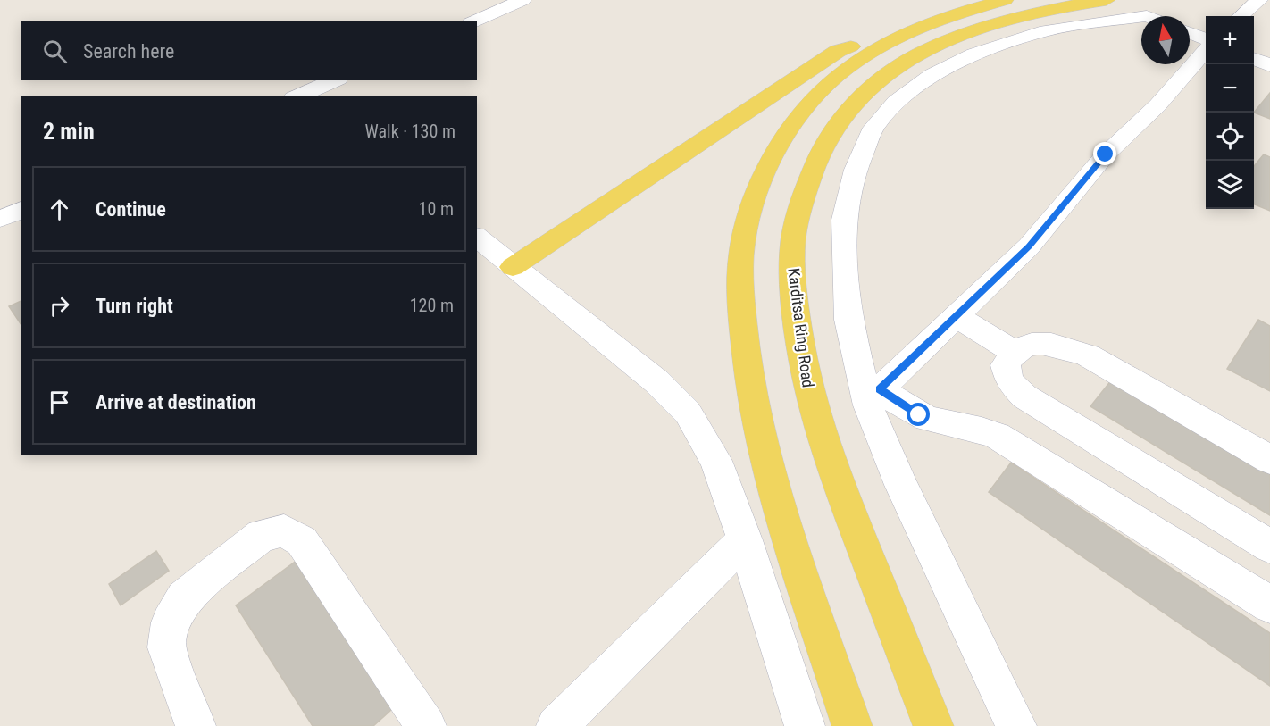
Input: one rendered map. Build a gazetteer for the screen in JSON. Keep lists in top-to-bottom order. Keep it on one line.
{"streets":{"main road":["Karditsa Ring Road"]},"north":"top","page":{"map_buttons":["+","−"],"search":"Search here","heading":["2 min","Walk · 130 m"],"list":[["Continue","10 m"],["Turn right","120 m"],"Arrive at destination"]}}
